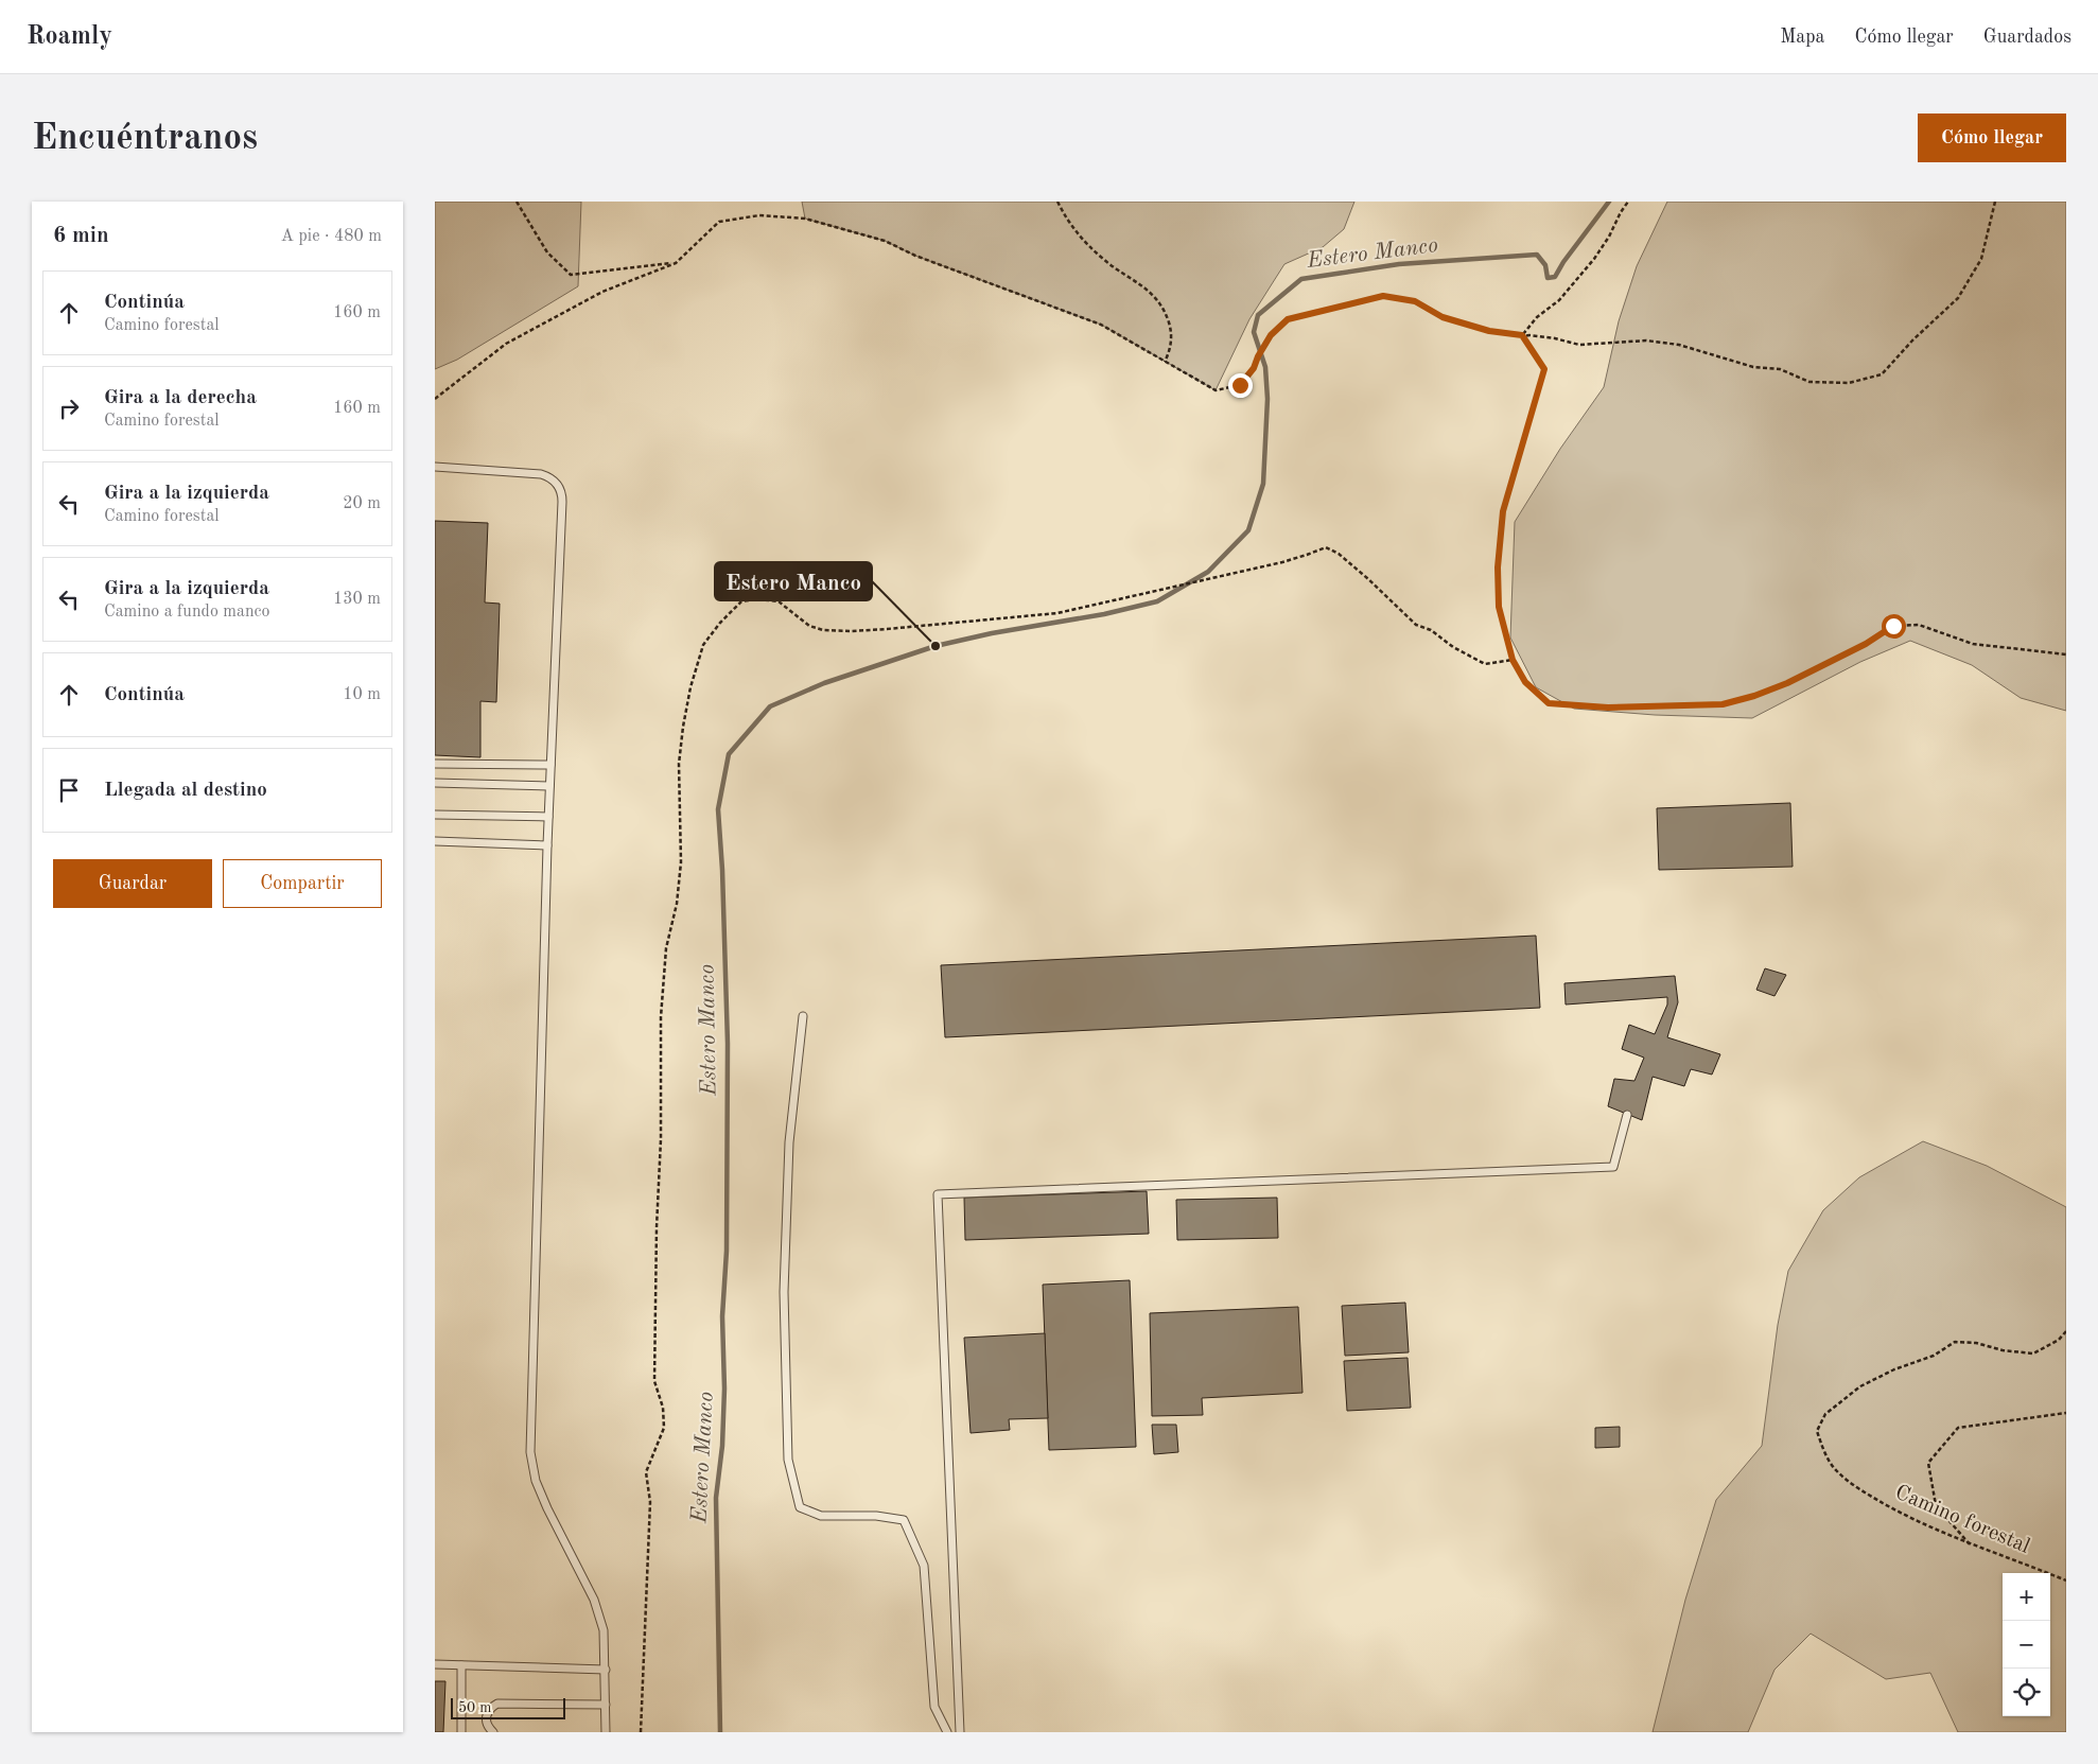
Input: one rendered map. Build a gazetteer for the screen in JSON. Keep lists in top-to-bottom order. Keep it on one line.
{"streets":{"path":["Camino forestal"]},"water":["Estero Manco"],"places":["Estero Manco"],"scale_bar":"50 m","page":{"header":"Roamly","nav":["Mapa","Cómo llegar","Guardados"],"buttons":["Cómo llegar",["Guardar","Compartir"]],"title":"Encuéntranos","heading":["6 min","A pie · 480 m"],"list":[["Continúa","Camino forestal","160 m"],["Gira a la derecha","Camino forestal","160 m"],["Gira a la izquierda","Camino forestal","20 m"],["Gira a la izquierda","Camino a fundo manco","130 m"],["Continúa","10 m"],"Llegada al destino"],"map_buttons":["+","−"],"scale":"50 m"}}
